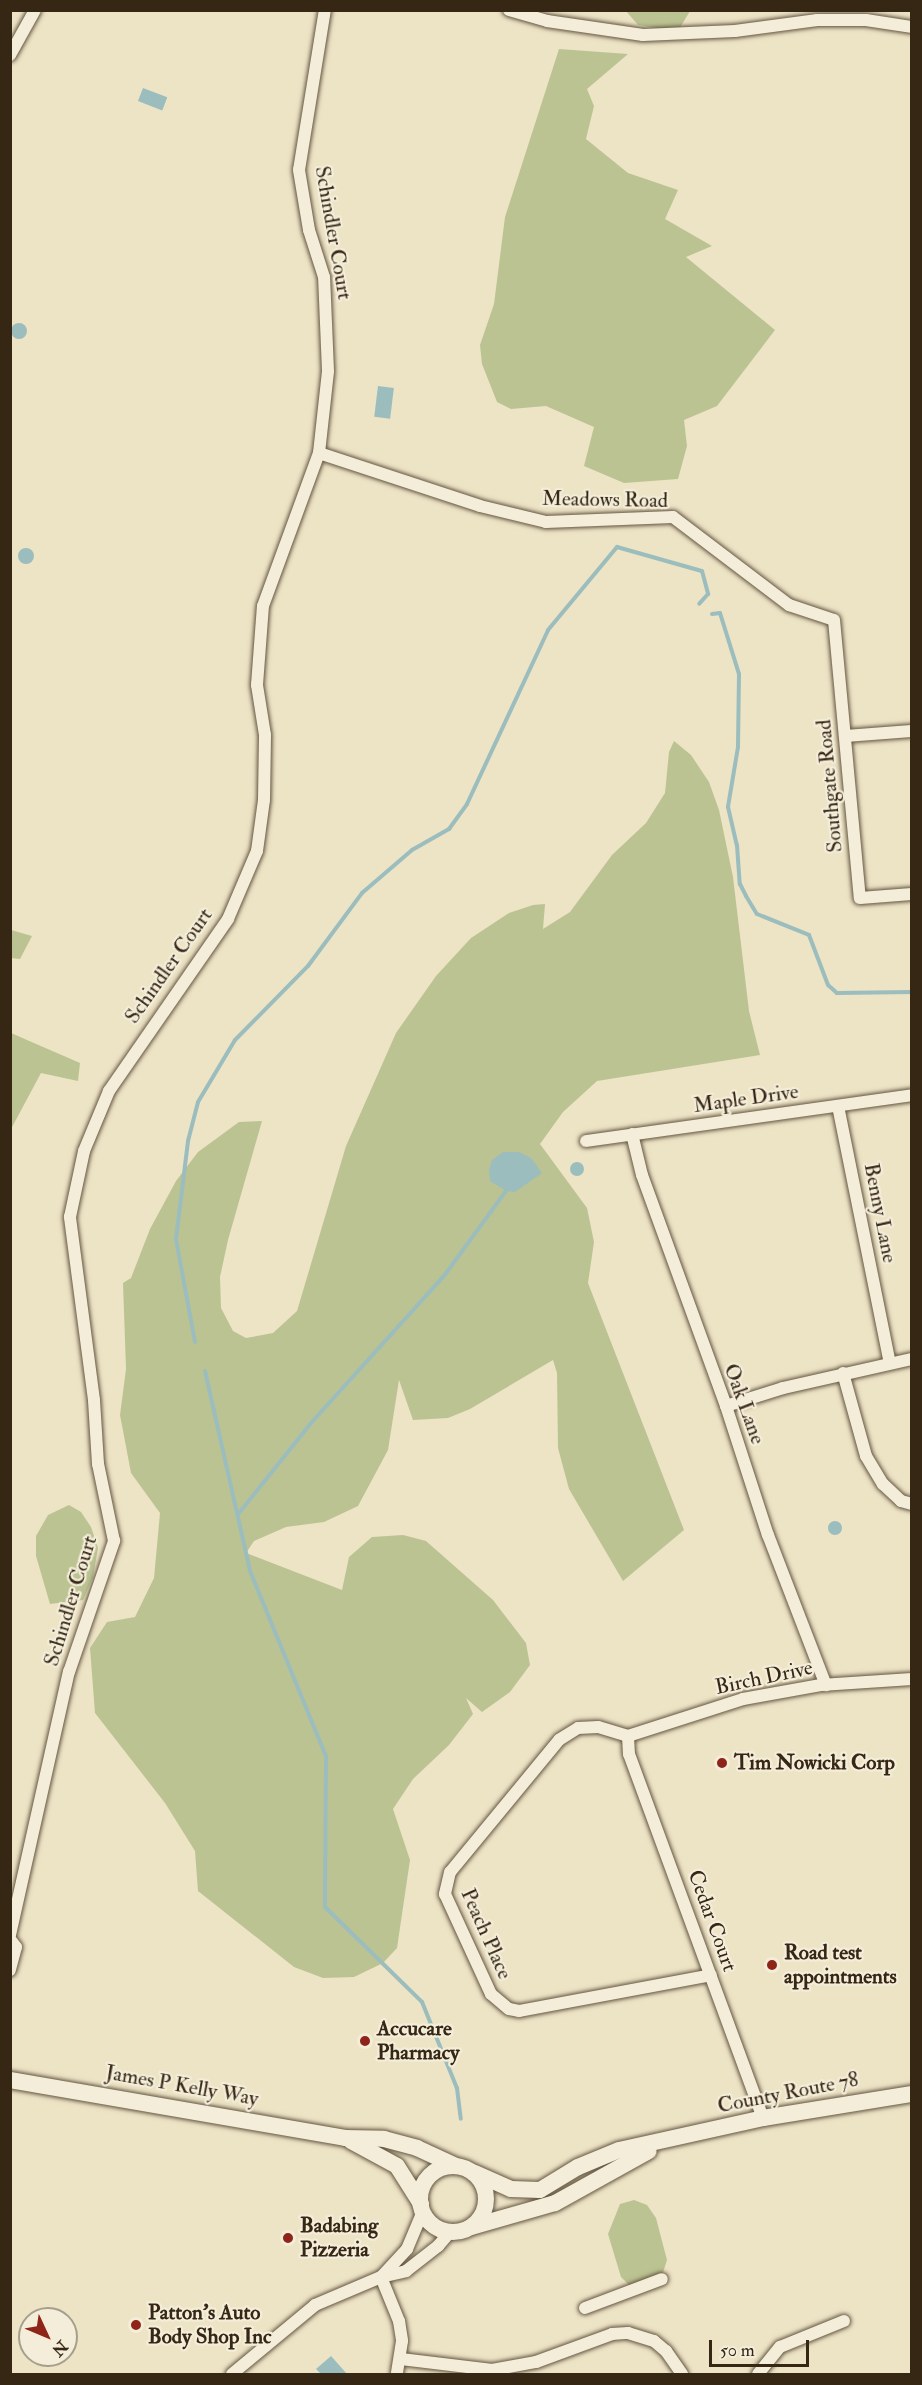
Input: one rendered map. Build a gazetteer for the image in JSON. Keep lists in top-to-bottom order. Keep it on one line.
{"streets":{"street":["Schindler Court","Meadows Road","Southgate Road","Maple Drive","Benny Lane","Oak Lane","Birch Drive","Cedar Court","Peach Place","James P Kelly Way","County Route 78"]},"crossings":[["Schindler Court","Meadows Road"],["Meadows Road","Southgate Road"],["Maple Drive","Benny Lane"],["Maple Drive","Oak Lane"],["Oak Lane","Birch Drive"],["Birch Drive","Cedar Court"],["Birch Drive","Peach Place"],["Cedar Court","Peach Place"],["Cedar Court","County Route 78"],["James P Kelly Way","County Route 78"]],"places":["Tim Nowicki Corp","Road test appointments","Accucare Pharmacy","Badabing Pizzeria","Patton's Auto Body Shop Inc"],"scale_bar":"50 m","north":"bottom right"}
